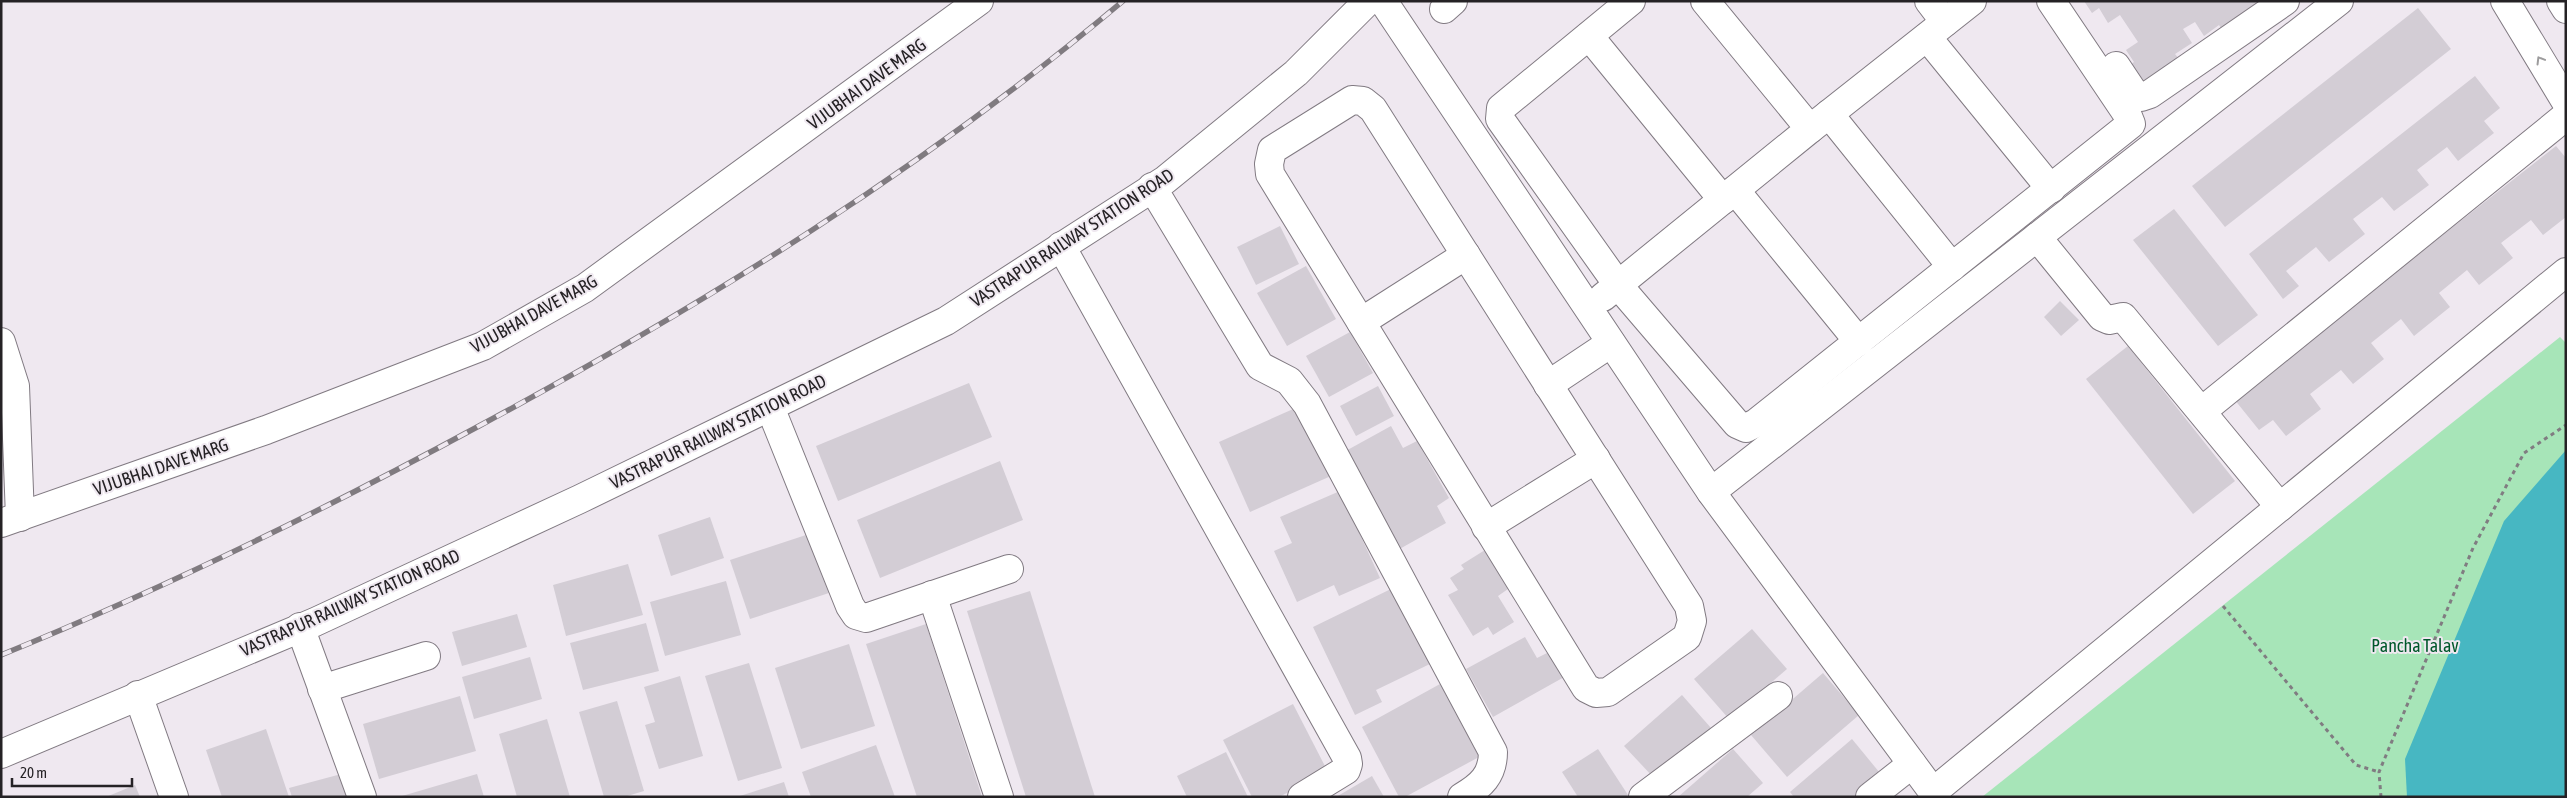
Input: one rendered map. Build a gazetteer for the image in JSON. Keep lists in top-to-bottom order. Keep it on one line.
{"streets":{"street":["VIJUBHAI DAVE MARG","VASTRAPUR RAILWAY STATION ROAD"]},"parks":["Pancha Talav"],"scale_bar":"20 m"}
